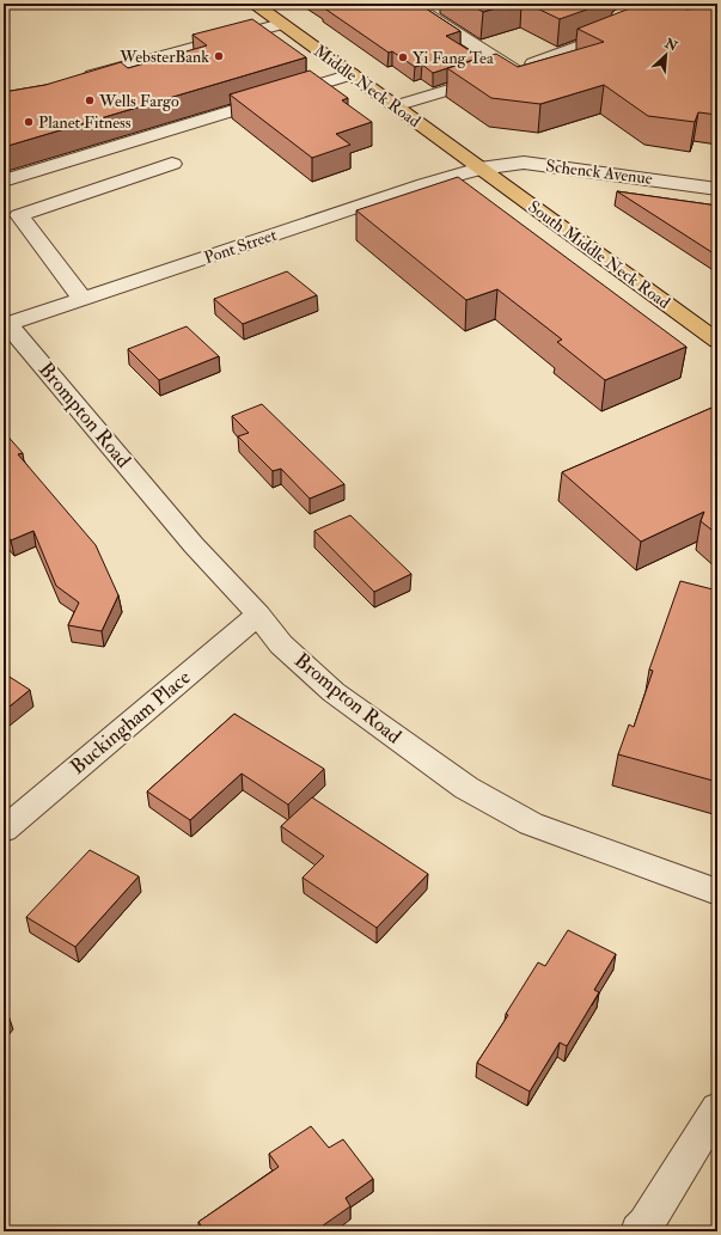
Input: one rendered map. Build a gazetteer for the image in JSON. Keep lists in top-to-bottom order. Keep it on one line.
{"streets":{"main road":["Middle Neck Road","South Middle Neck Road"],"street":["Schenck Avenue","Pont Street","Brompton Road","Buckingham Place"]},"crossings":[["Middle Neck Road","Schenck Avenue"],["Middle Neck Road","Pont Street"],["Middle Neck Road","South Middle Neck Road"],["Schenck Avenue","Pont Street"],["Schenck Avenue","South Middle Neck Road"],["Pont Street","South Middle Neck Road"],["Pont Street","Brompton Road"],["Brompton Road","Buckingham Place"]],"places":["WebsterBank","Yi Fang Tea","Wells Fargo","Planet Fitness"],"north":"top right"}
